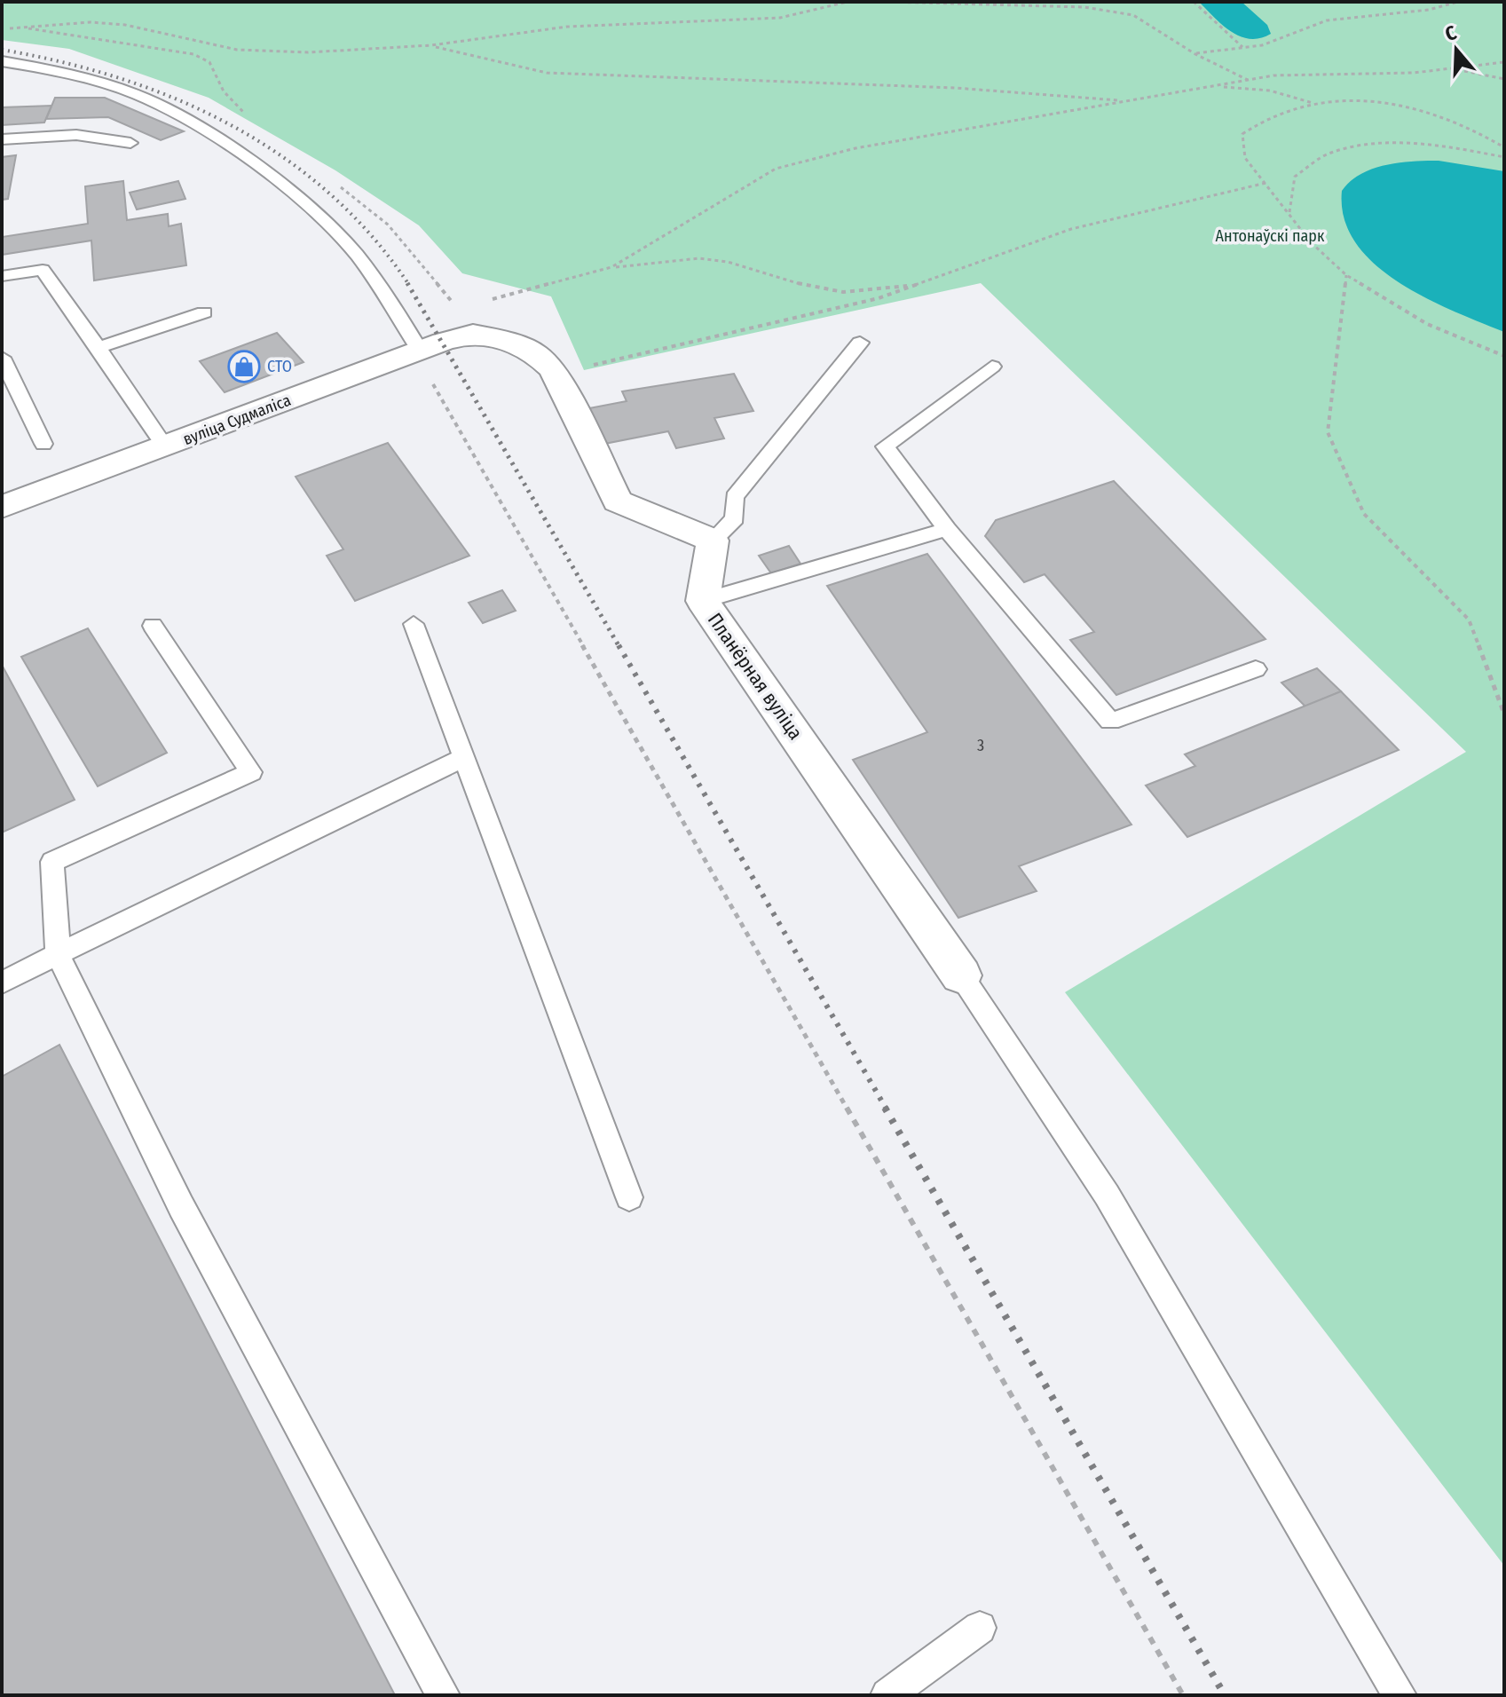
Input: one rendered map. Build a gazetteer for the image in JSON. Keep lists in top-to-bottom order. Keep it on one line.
{"streets":{"street":["вуліца Судмаліса","Планёрная вуліца"]},"parks":["Антонаўскі парк"],"places":{"shop":["СТО"]},"house_numbers":["3"],"north":"top"}
